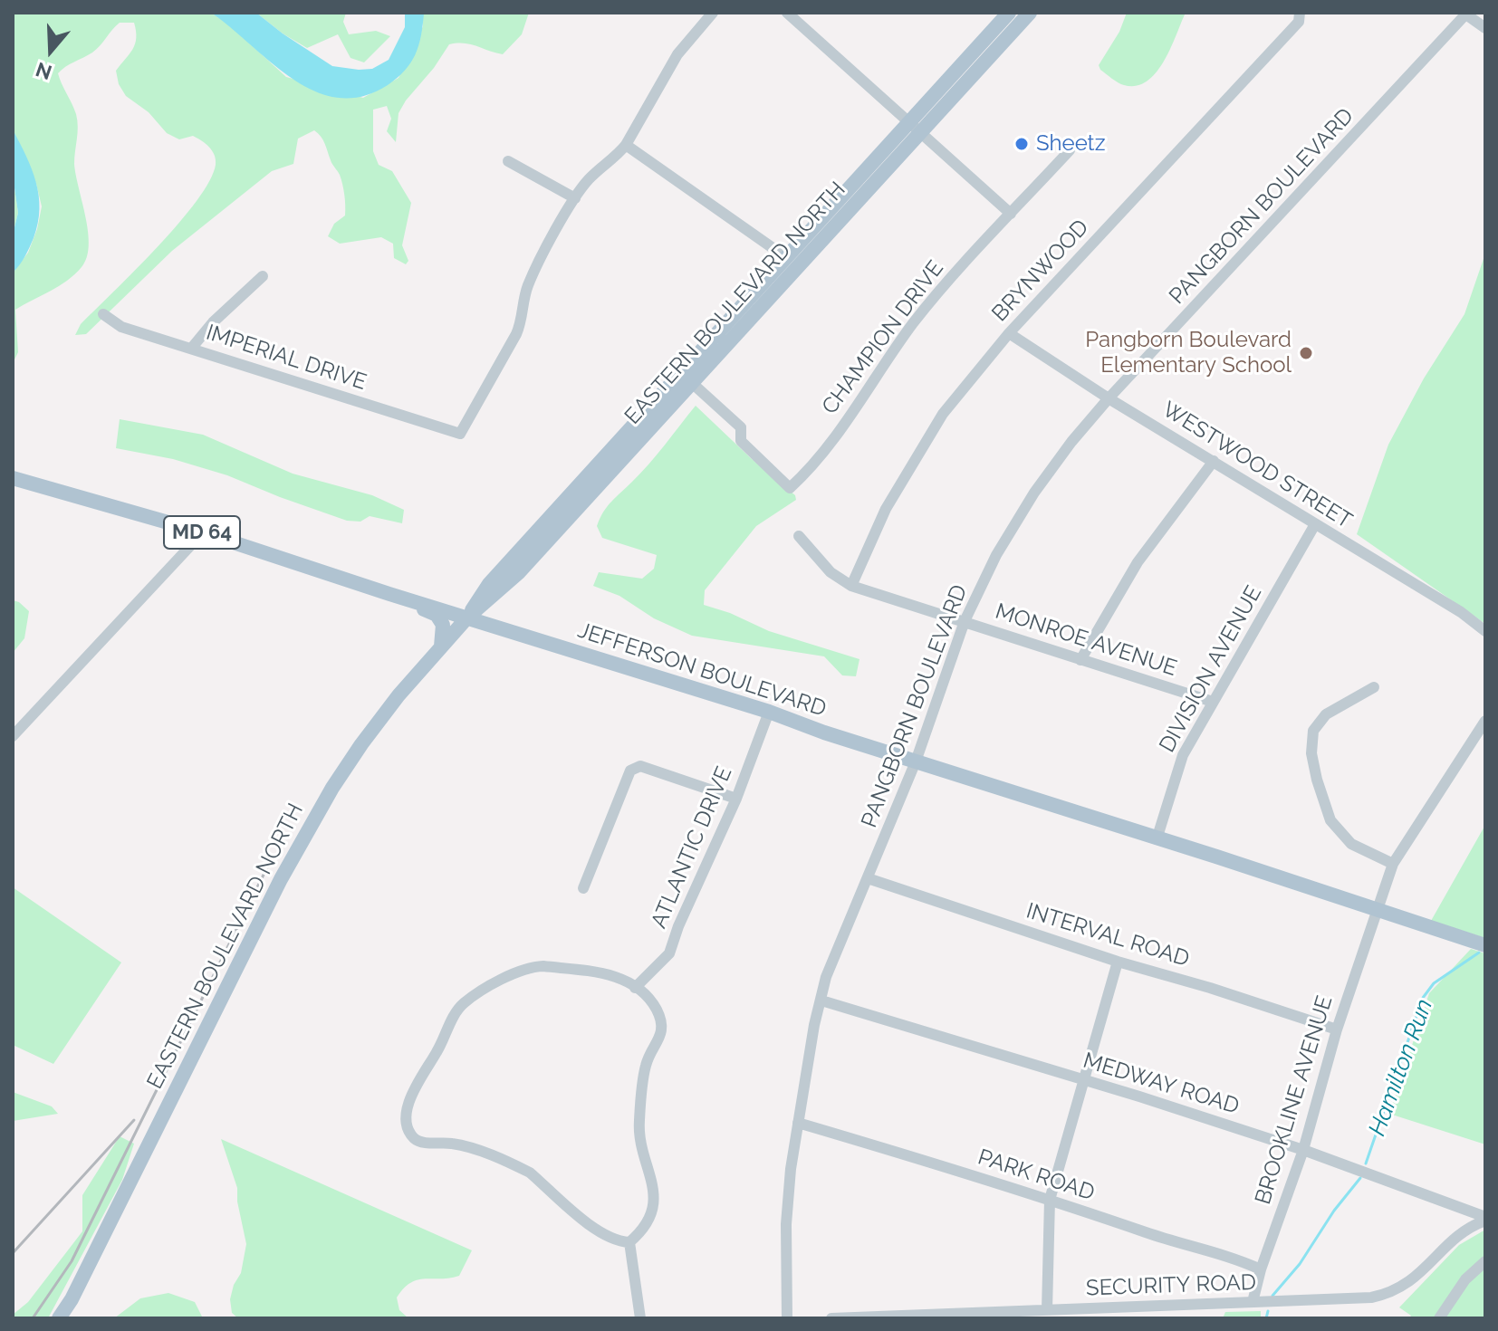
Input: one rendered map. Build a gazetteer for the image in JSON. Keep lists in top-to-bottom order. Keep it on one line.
{"streets":{"main road":["EASTERN BOULEVARD NORTH","MD 64","JEFFERSON BOULEVARD"],"street":["PANGBORN BOULEVARD","BRYNWOOD","CHAMPION DRIVE","IMPERIAL DRIVE","WESTWOOD STREET","MONROE AVENUE","DIVISION AVENUE","ATLANTIC DRIVE","INTERVAL ROAD","MEDWAY ROAD","BROOKLINE AVENUE","PARK ROAD","SECURITY ROAD"]},"crossings":[["PANGBORN BOULEVARD","WESTWOOD STREET"],["PANGBORN BOULEVARD","MONROE AVENUE"],["PANGBORN BOULEVARD","JEFFERSON BOULEVARD"],["PANGBORN BOULEVARD","INTERVAL ROAD"],["PANGBORN BOULEVARD","MEDWAY ROAD"],["PANGBORN BOULEVARD","PARK ROAD"],["BRYNWOOD","WESTWOOD STREET"],["BRYNWOOD","MONROE AVENUE"],["EASTERN BOULEVARD NORTH","CHAMPION DRIVE"],["EASTERN BOULEVARD NORTH","JEFFERSON BOULEVARD"],["WESTWOOD STREET","DIVISION AVENUE"],["MD 64","JEFFERSON BOULEVARD"],["MD 64","BROOKLINE AVENUE"],["MONROE AVENUE","DIVISION AVENUE"],["DIVISION AVENUE","JEFFERSON BOULEVARD"],["JEFFERSON BOULEVARD","ATLANTIC DRIVE"],["JEFFERSON BOULEVARD","BROOKLINE AVENUE"],["INTERVAL ROAD","BROOKLINE AVENUE"],["MEDWAY ROAD","BROOKLINE AVENUE"],["MEDWAY ROAD","SECURITY ROAD"],["BROOKLINE AVENUE","PARK ROAD"],["BROOKLINE AVENUE","SECURITY ROAD"]],"water":["Hamilton Run"],"places":["Sheetz","Pangborn Boulevard Elementary School"],"north":"bottom"}
